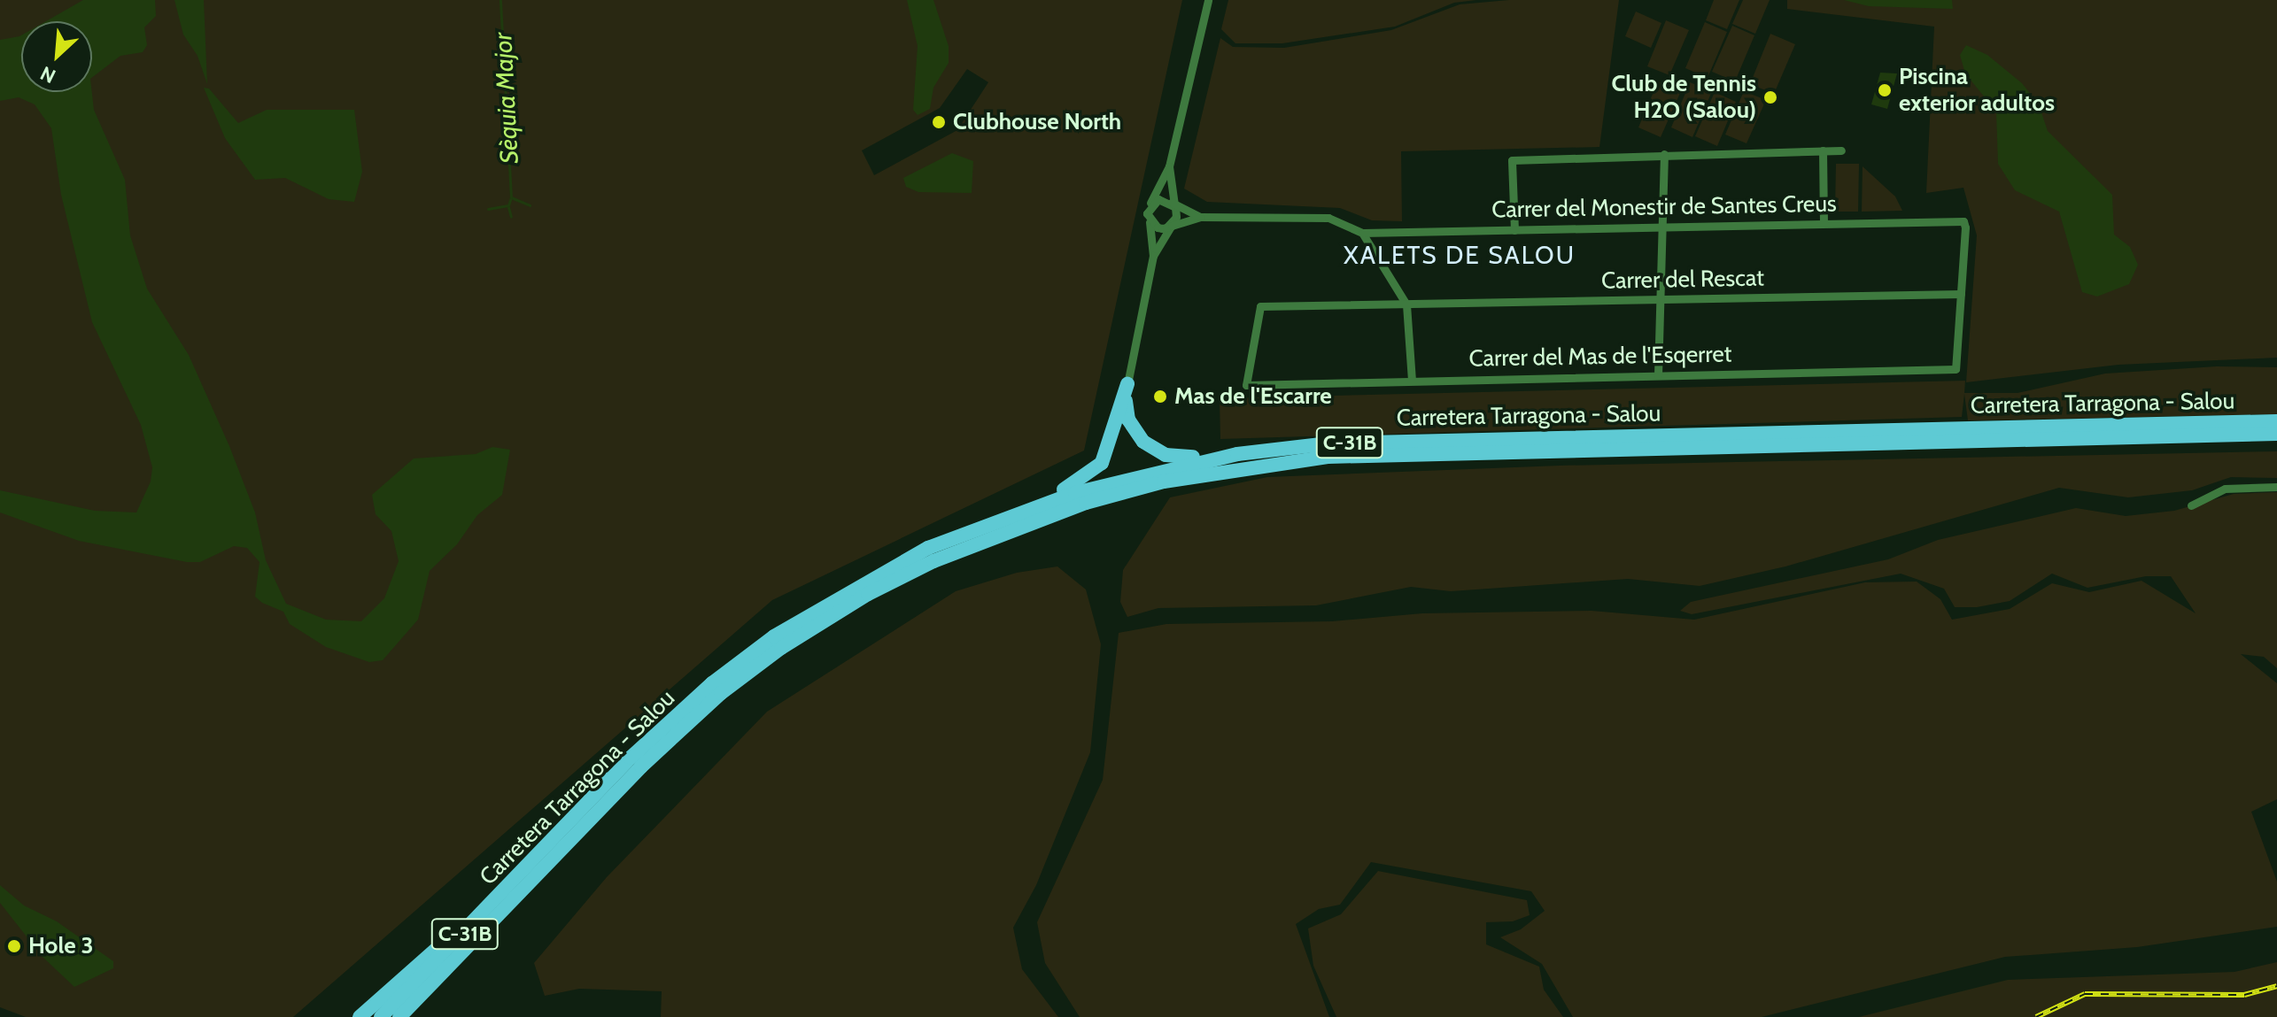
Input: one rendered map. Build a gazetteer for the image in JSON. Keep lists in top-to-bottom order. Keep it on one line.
{"streets":{"highway":["Carretera Tarragona - Salou","C-31B"],"street":["Carrer del Monestir de Santes Creus","Carrer del Rescat","Carrer del Mas de l'Esqerret"]},"crossings":[["Carrer del Monestir de Santes Creus","Carrer del Rescat"],["Carrer del Monestir de Santes Creus","Carrer del Mas de l'Esqerret"],["Carrer del Rescat","Carrer del Mas de l'Esqerret"]],"districts":["XALETS DE SALOU"],"water":["Sèquia Major"],"places":["Piscina exterior adultos","Club de Tennis H2O (Salou)","Clubhouse North","Mas de l'Escarre","Hole 3"],"north":"bottom left"}
